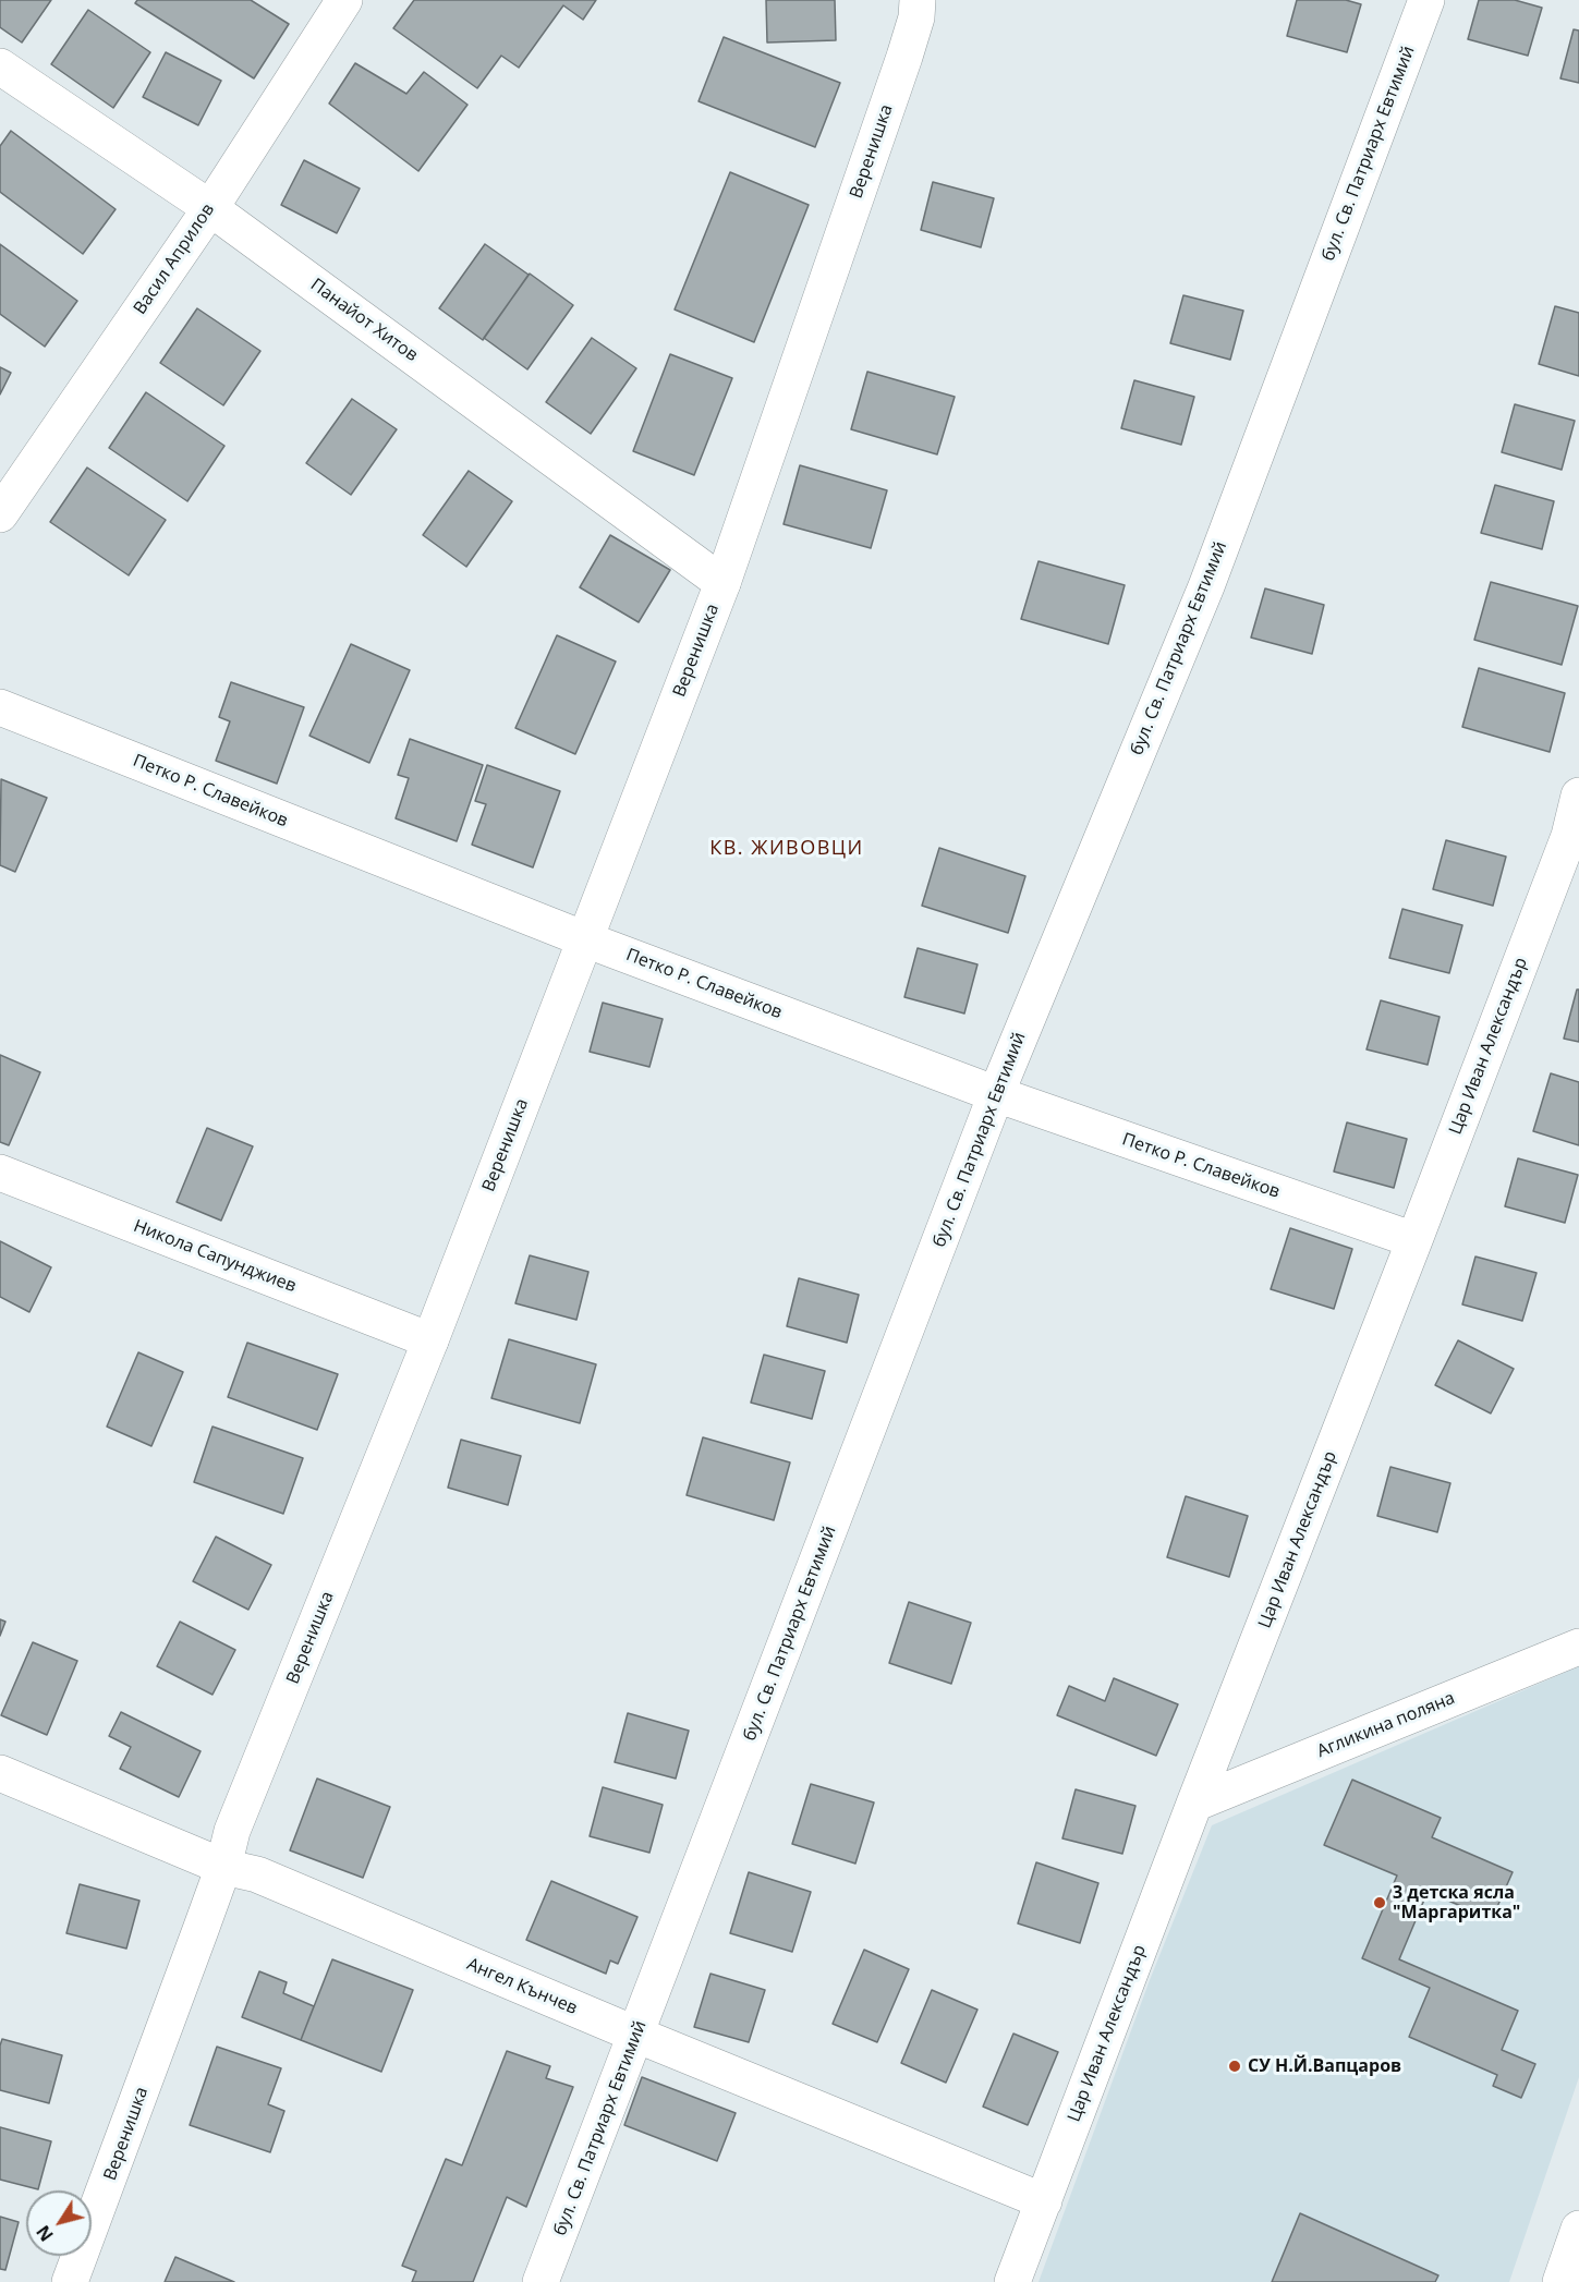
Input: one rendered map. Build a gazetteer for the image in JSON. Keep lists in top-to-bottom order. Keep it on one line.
{"streets":{"street":["Веренишка","бул. Св. Патриарх Евтимий","Васил Априлов","Панайот Хитов","Петко Р. Славейков","Цар Иван Александър","Никола Сапунджиев","Агликина поляна","Ангел Кънчев"]},"crossings":[["Веренишка","Панайот Хитов"],["Веренишка","Петко Р. Славейков"],["Веренишка","Никола Сапунджиев"],["Веренишка","Ангел Кънчев"],["бул. Св. Патриарх Евтимий","Петко Р. Славейков"],["бул. Св. Патриарх Евтимий","Ангел Кънчев"],["Васил Априлов","Панайот Хитов"],["Петко Р. Славейков","Цар Иван Александър"],["Цар Иван Александър","Агликина поляна"],["Цар Иван Александър","Ангел Кънчев"]],"districts":["КВ. ЖИВОВЦИ"],"places":["3 детска ясла \"Маргаритка\"","СУ Н.Й.Вапцаров"],"north":"bottom left"}
